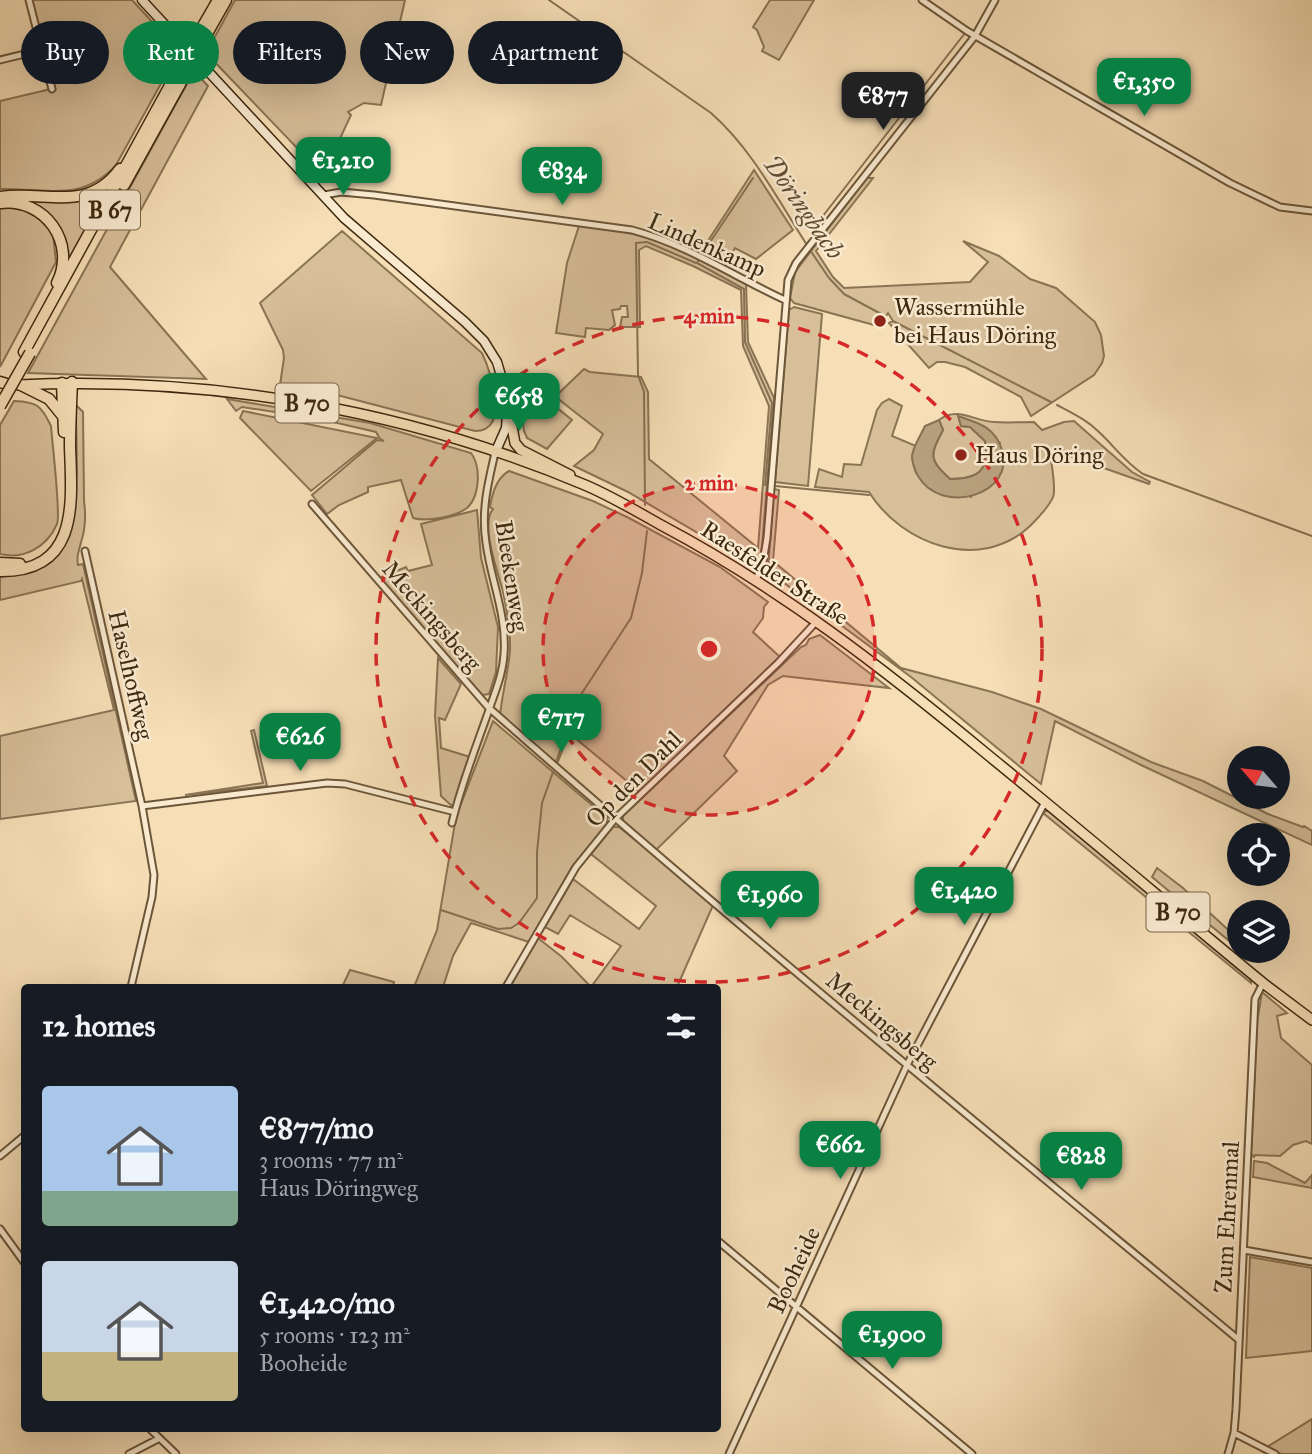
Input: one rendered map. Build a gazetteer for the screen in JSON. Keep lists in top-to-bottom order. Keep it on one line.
{"streets":{"highway":["B 67"],"main road":["B 70","Raesfelder Straße"],"street":["Lindenkamp","Bleekenweg","Meckingsberg","Haselhoffweg","Op den Dahl","Zum Ehrenmal","Booheide"]},"crossings":[["B 70","Raesfelder Straße"],["B 70","Bleekenweg"],["Raesfelder Straße","Bleekenweg"],["Raesfelder Straße","Op den Dahl"],["Raesfelder Straße","Zum Ehrenmal"],["Raesfelder Straße","Booheide"],["Bleekenweg","Meckingsberg"],["Meckingsberg","Op den Dahl"],["Meckingsberg","Zum Ehrenmal"],["Meckingsberg","Booheide"]],"water":["Döringbach"],"places":["Wassermühle bei Haus Döring","Haus Döring"],"north":"top left","page":{"chip":["Buy","Rent","Filters","New","Apartment"],"price":["€1,350","€877","€1,210","€834","€658","€717","€626","€1,420","€1,960","€662","€828","€1,900"],"heading":"12 homes","list":[{"name":"€877/mo","note":"3 rooms · 77 m² · Haus Döringweg"},{"name":"€1,420/mo","note":"5 rooms · 123 m² · Booheide"}]},"rings":["4 min","2 min"]}
